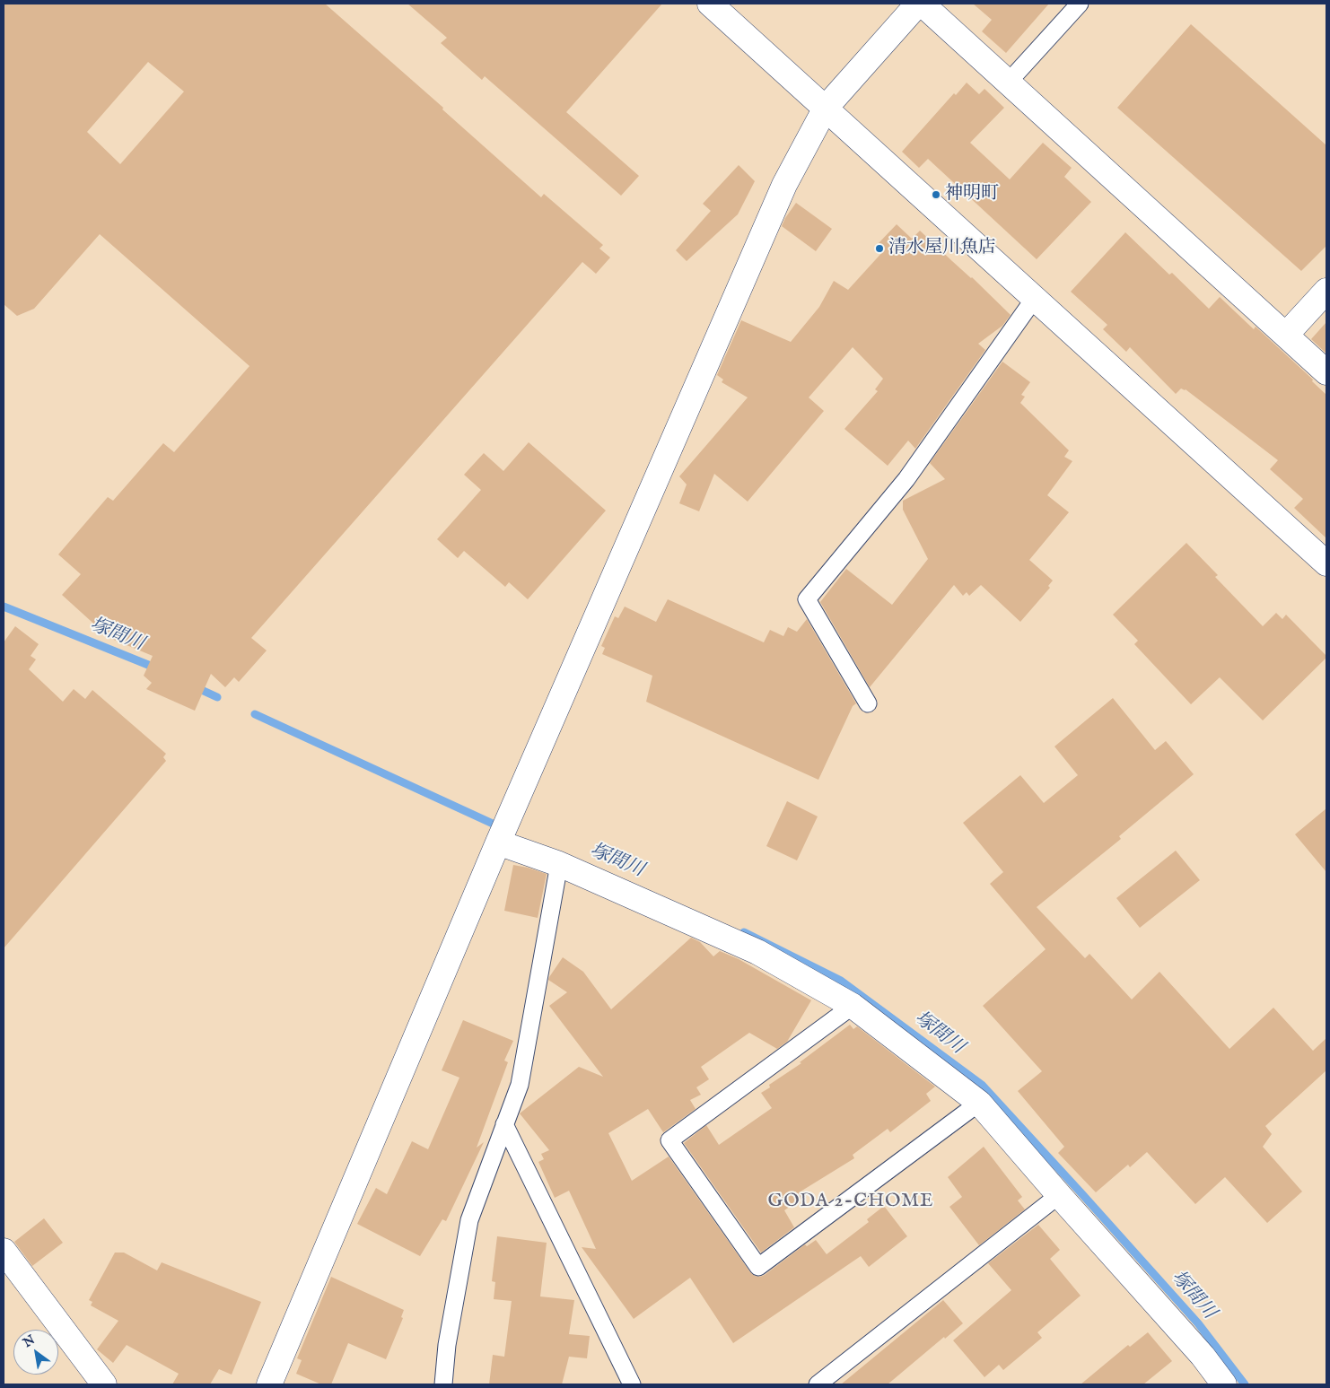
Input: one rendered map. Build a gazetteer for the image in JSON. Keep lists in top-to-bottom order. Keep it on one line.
{"districts":["GODA 2-CHOME"],"water":["塚間川"],"places":["神明町","清水屋川魚店"],"north":"top left"}
